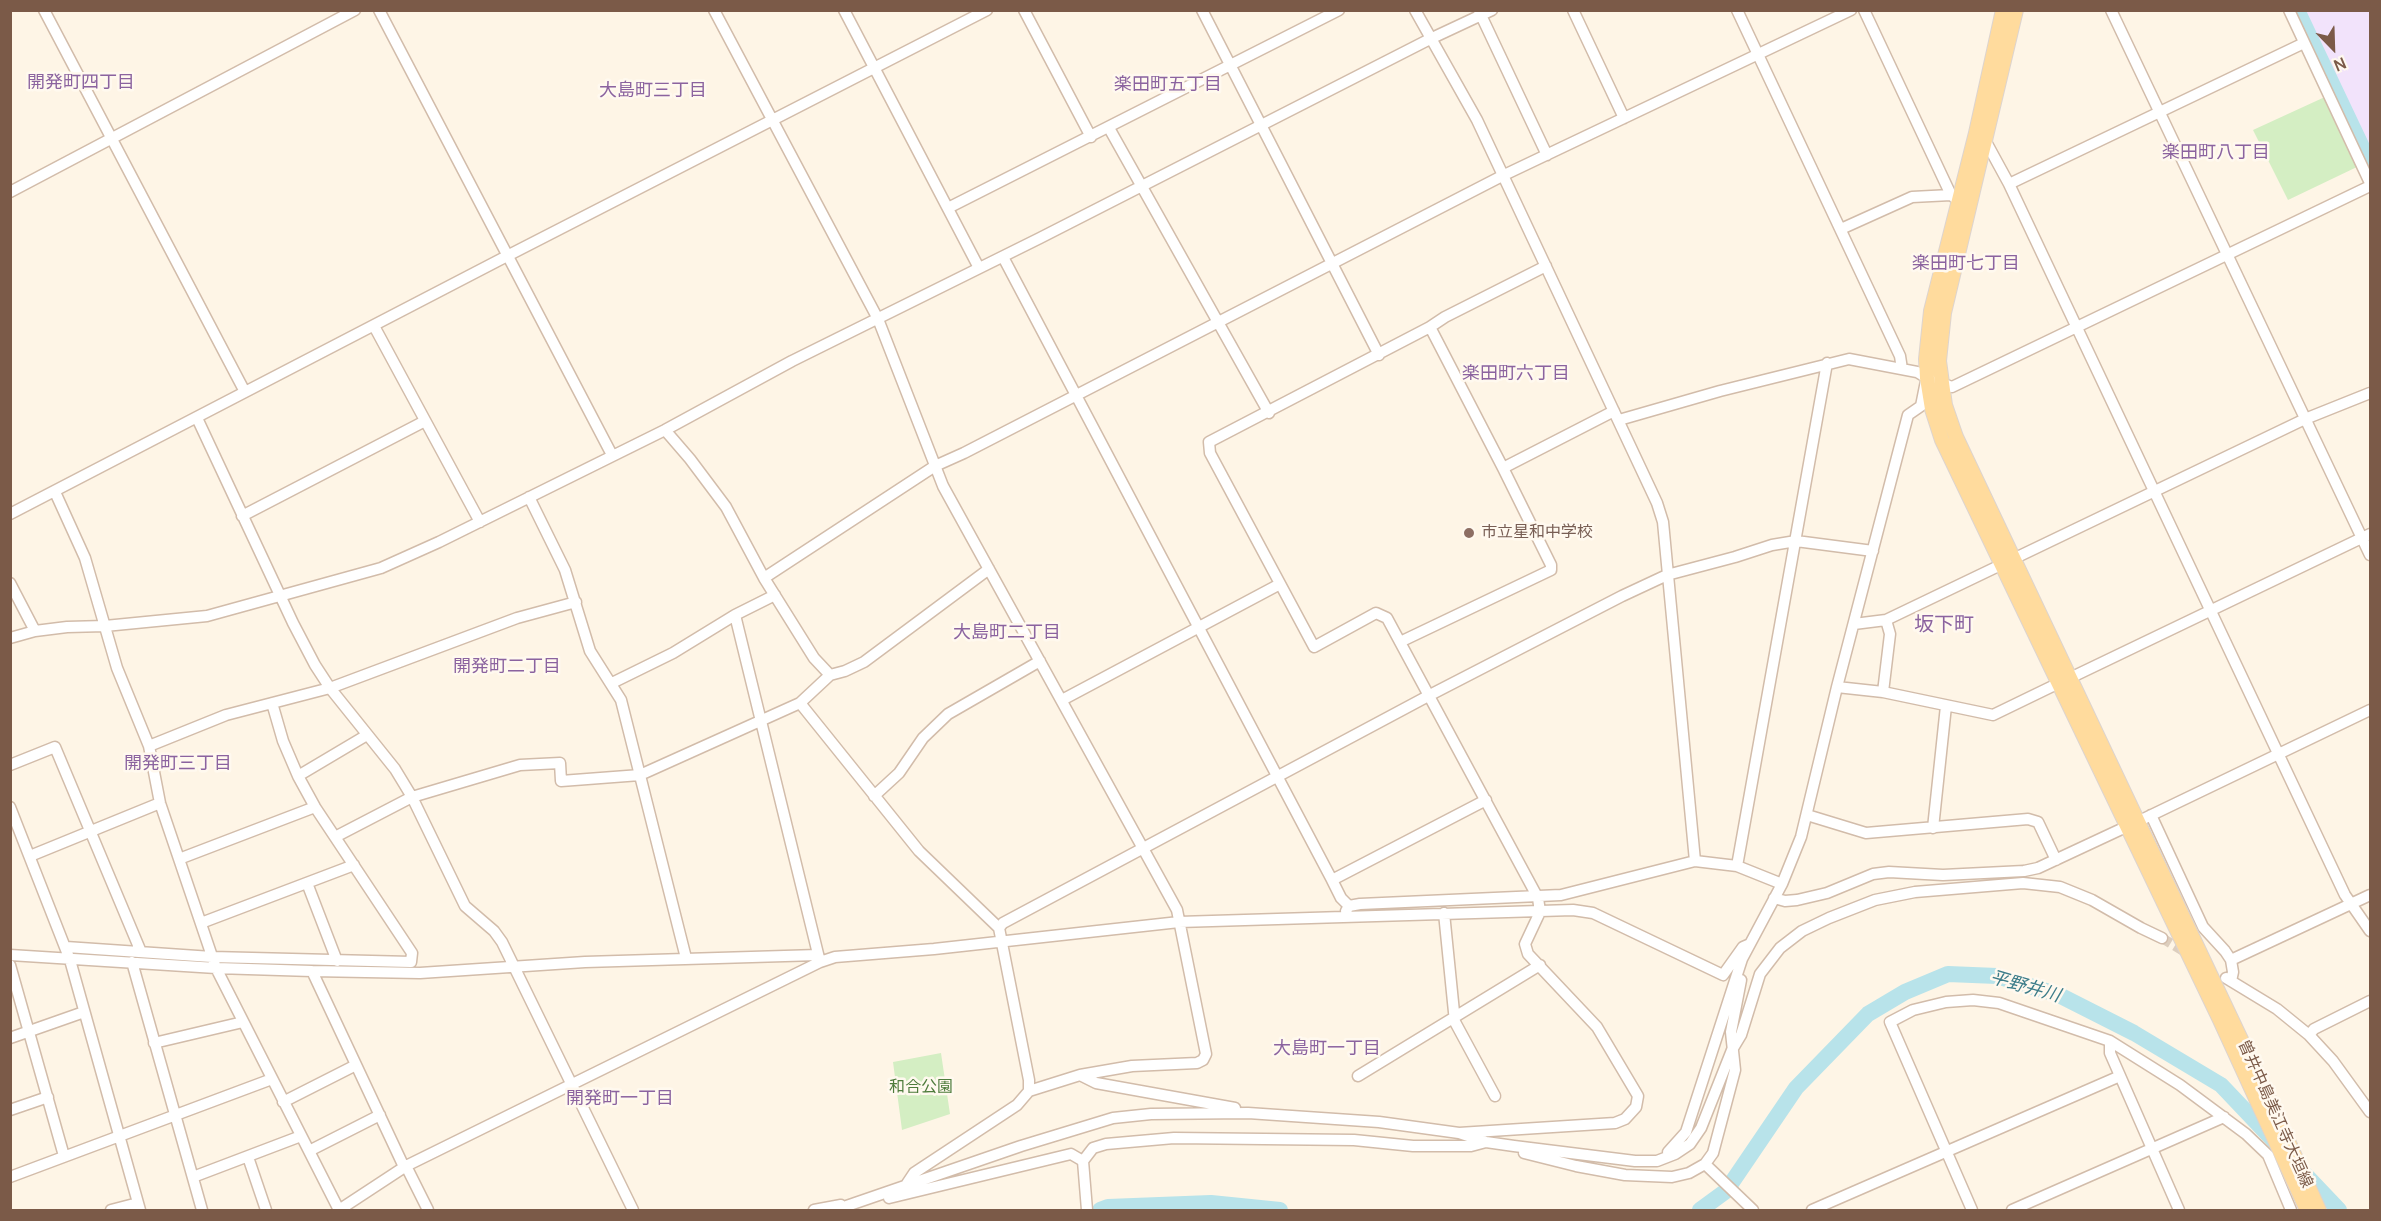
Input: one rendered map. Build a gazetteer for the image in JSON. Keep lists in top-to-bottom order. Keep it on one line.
{"streets":{"main road":["曽井中島美江寺大垣線"]},"districts":["開発町四丁目","楽田町五丁目","大島町三丁目","楽田町八丁目","楽田町七丁目","楽田町六丁目","坂下町","大島町二丁目","開発町二丁目","開発町三丁目","大島町一丁目","開発町一丁目"],"water":["平野井川"],"parks":["和合公園"],"places":["市立星和中学校"],"north":"bottom right"}
